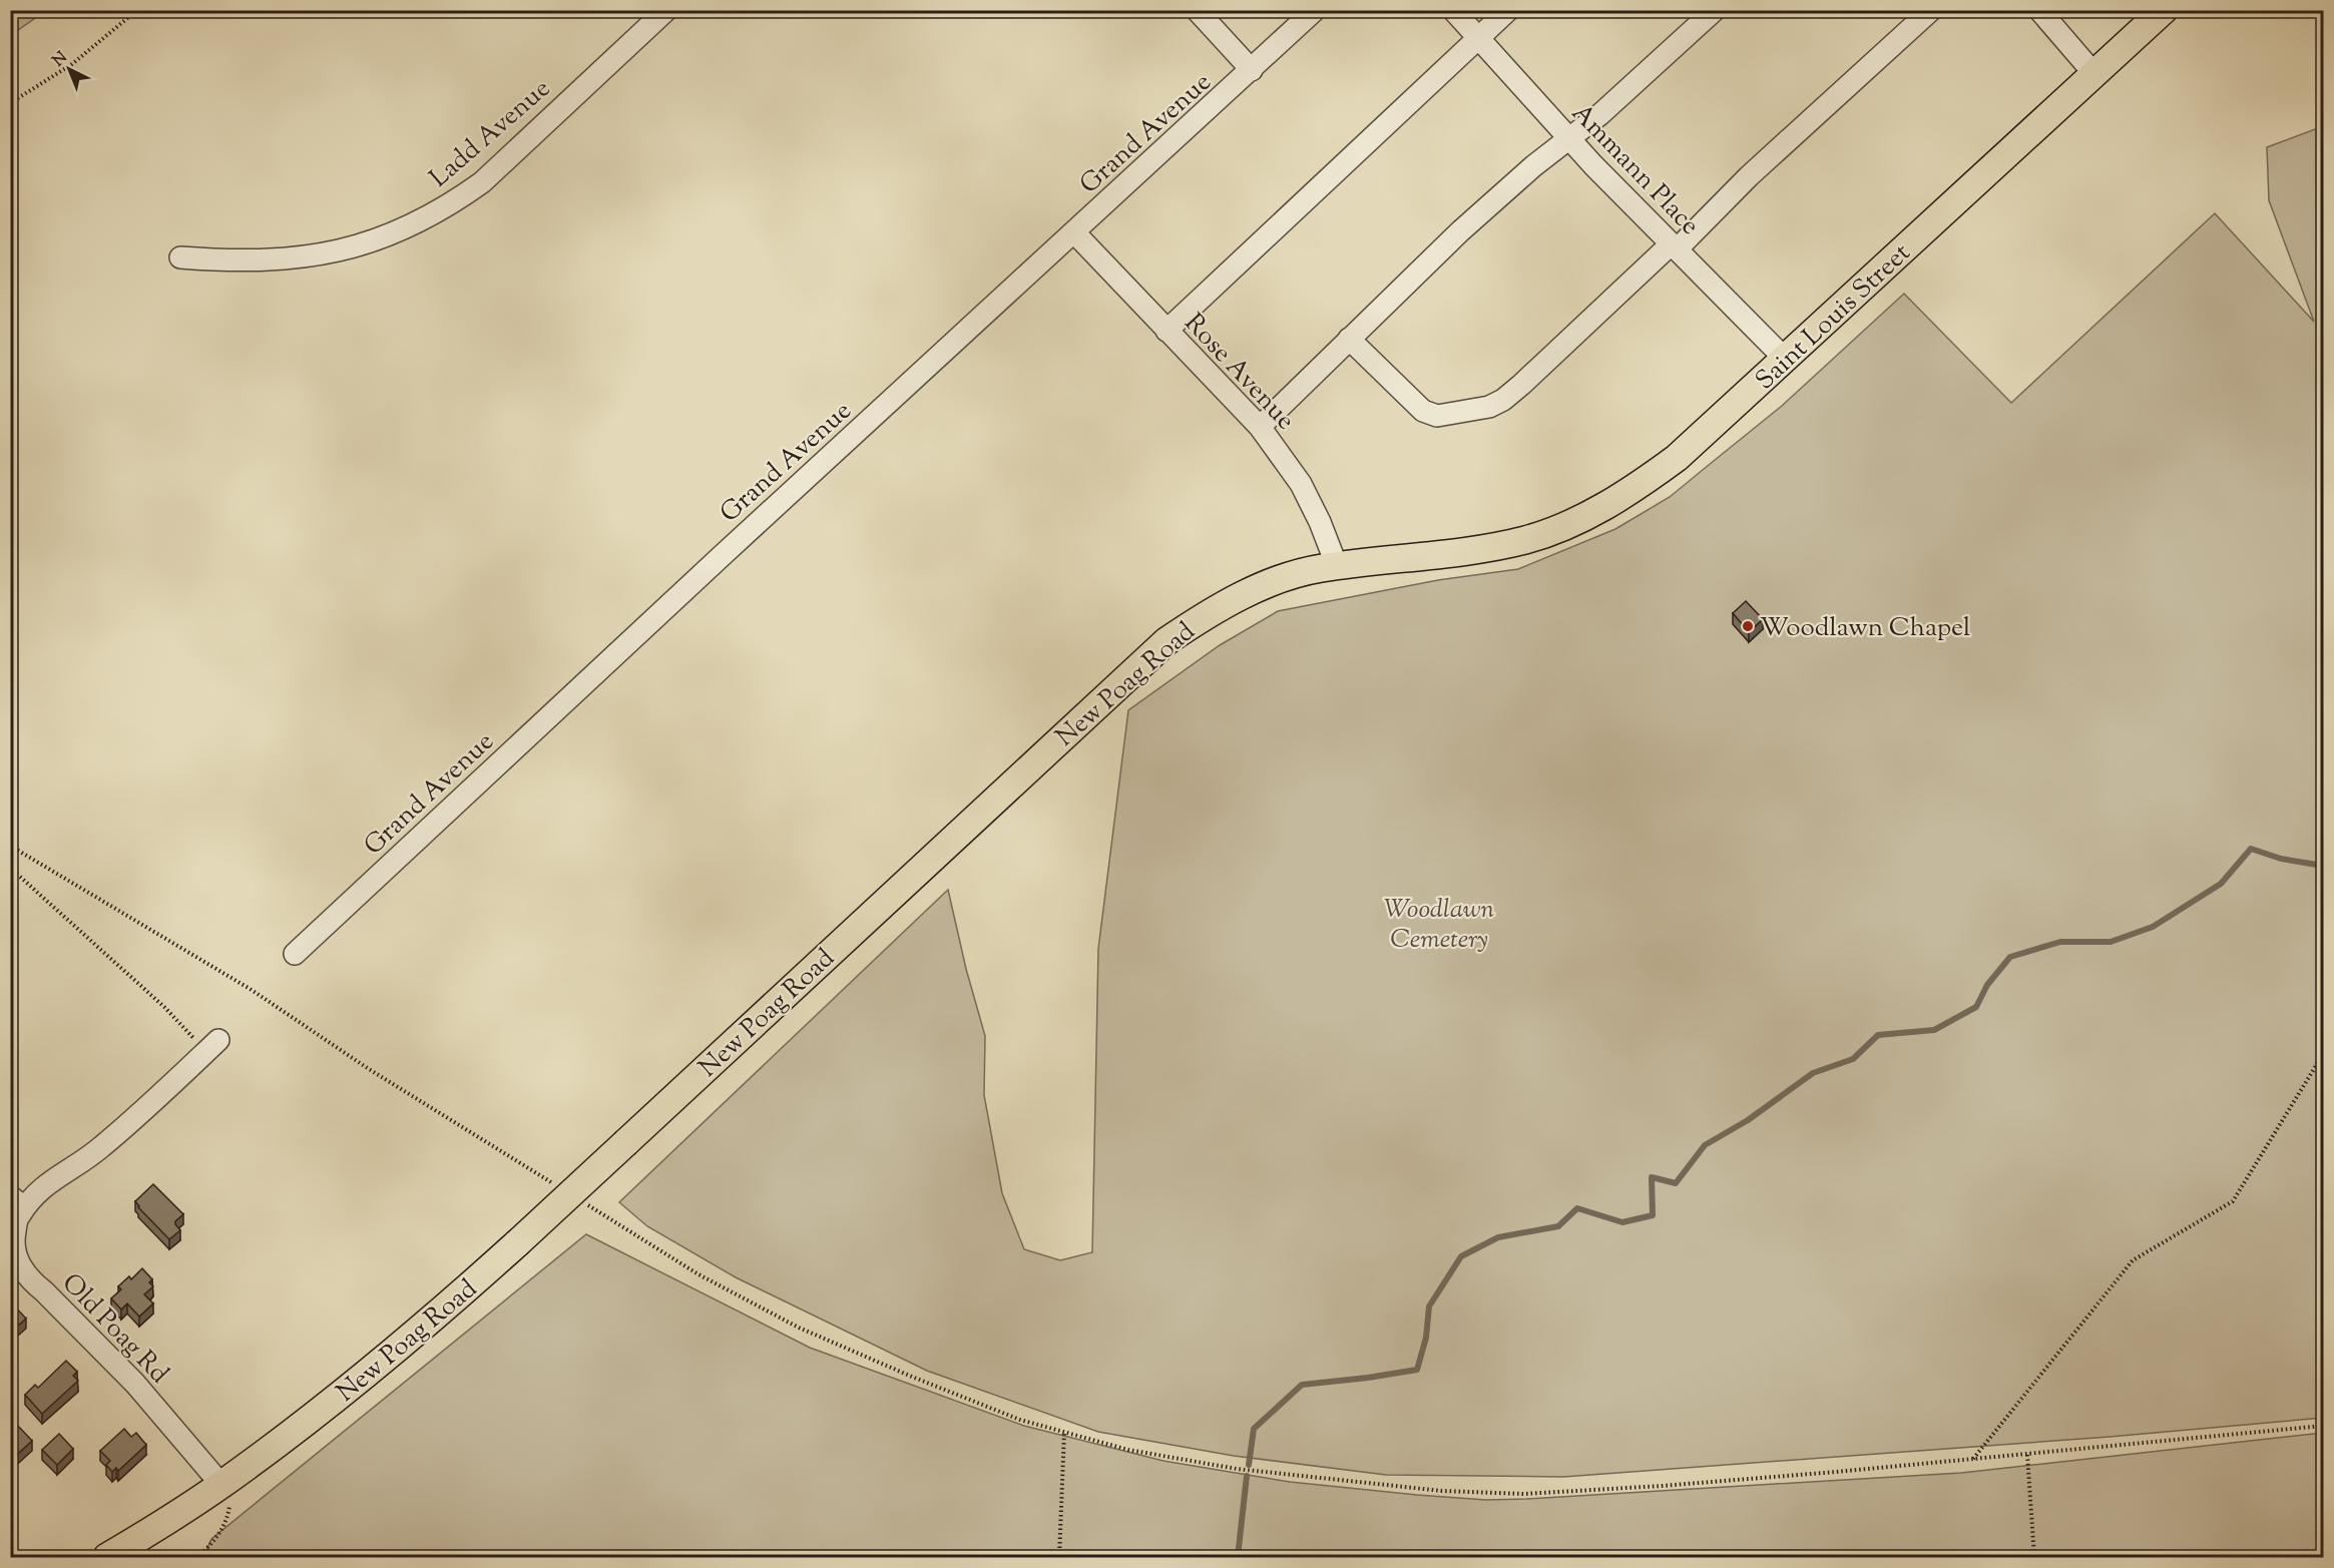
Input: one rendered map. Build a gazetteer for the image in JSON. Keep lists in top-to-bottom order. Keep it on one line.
{"streets":{"main road":["Saint Louis Street","New Poag Road"],"street":["Ladd Avenue","Grand Avenue","Ammann Place","Rose Avenue","Old Poag Rd"]},"crossings":[["Grand Avenue","Rose Avenue"],["Ammann Place","Saint Louis Street"],["Saint Louis Street","New Poag Road"],["Rose Avenue","New Poag Road"],["New Poag Road","Old Poag Rd"]],"parks":["Woodlawn Cemetery"],"places":["Woodlawn Chapel"],"north":"top left"}
